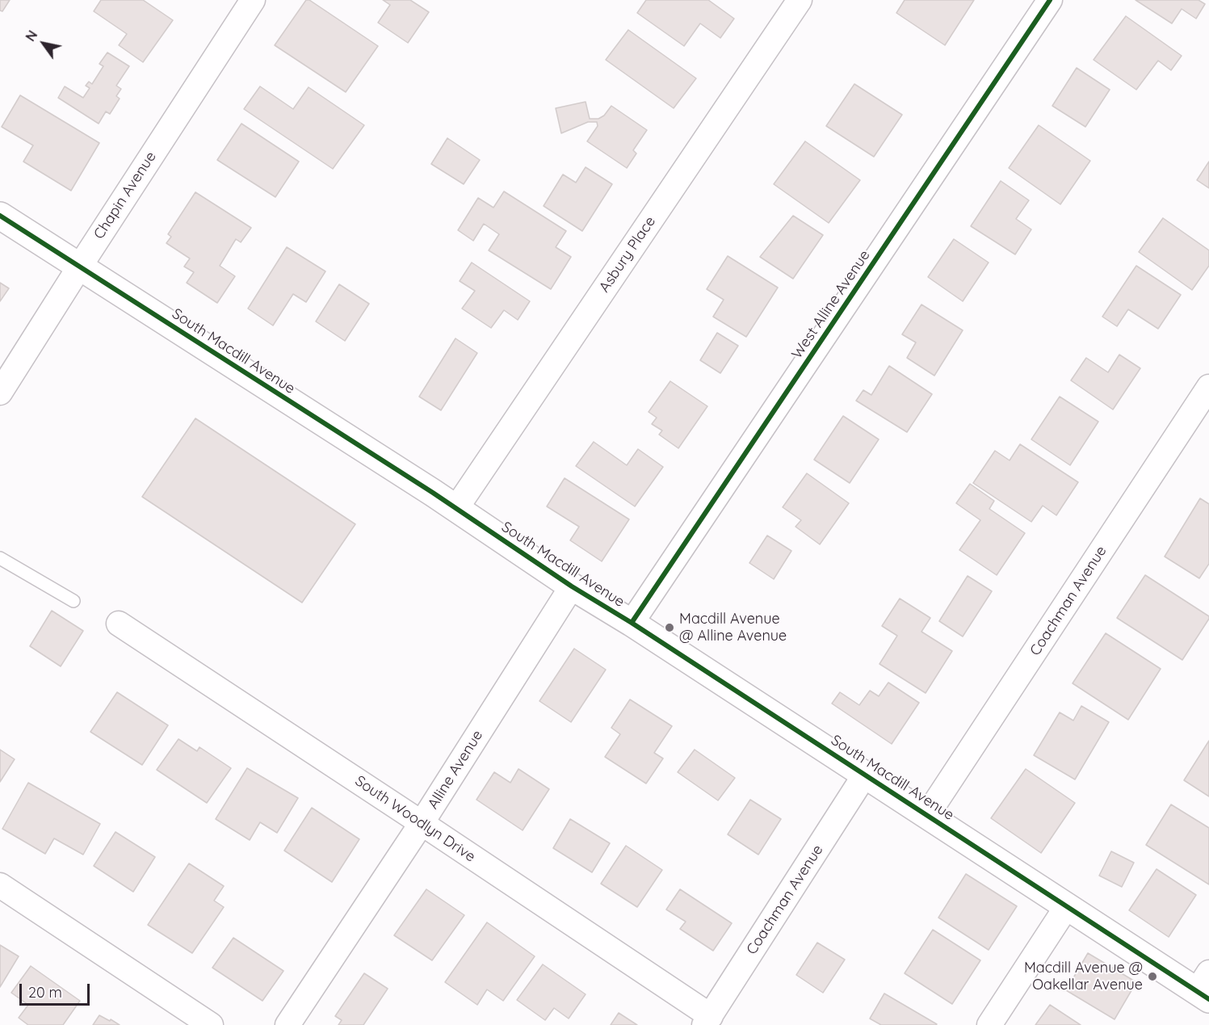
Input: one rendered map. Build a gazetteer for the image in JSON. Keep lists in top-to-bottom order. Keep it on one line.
{"streets":{"street":["Chapin Avenue","Asbury Place","West Alline Avenue","South Macdill Avenue","Coachman Avenue","Alline Avenue","South Woodlyn Drive"]},"crossings":[["Chapin Avenue","South Macdill Avenue"],["Asbury Place","South Macdill Avenue"],["West Alline Avenue","South Macdill Avenue"],["South Macdill Avenue","Coachman Avenue"],["South Macdill Avenue","Alline Avenue"],["Coachman Avenue","South Woodlyn Drive"],["Alline Avenue","South Woodlyn Drive"]],"places":["Macdill Avenue @ Alline Avenue","Macdill Avenue @ Oakellar Avenue"],"scale_bar":"20 m","north":"top left"}
